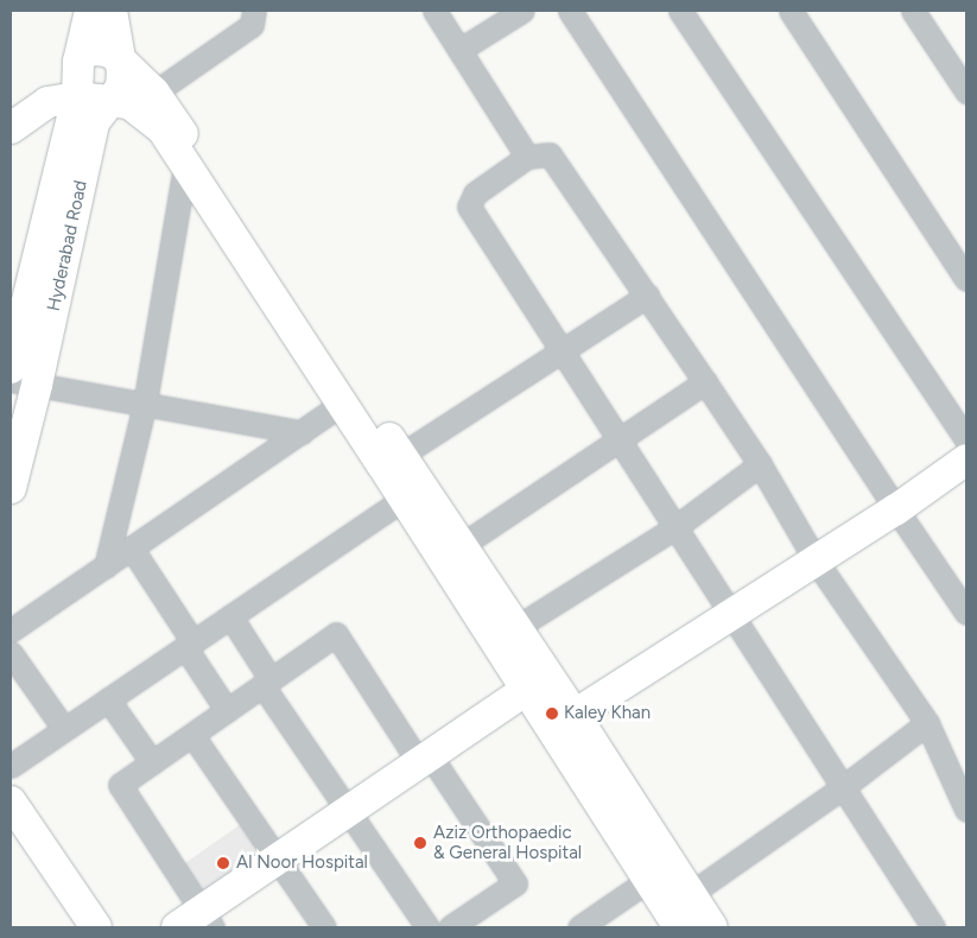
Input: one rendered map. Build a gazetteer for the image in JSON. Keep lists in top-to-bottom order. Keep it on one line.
{"streets":{"main road":["Hyderabad Road"]},"places":["Kaley Khan","Aziz Orthopaedic & General Hospital","Al Noor Hospital"]}
